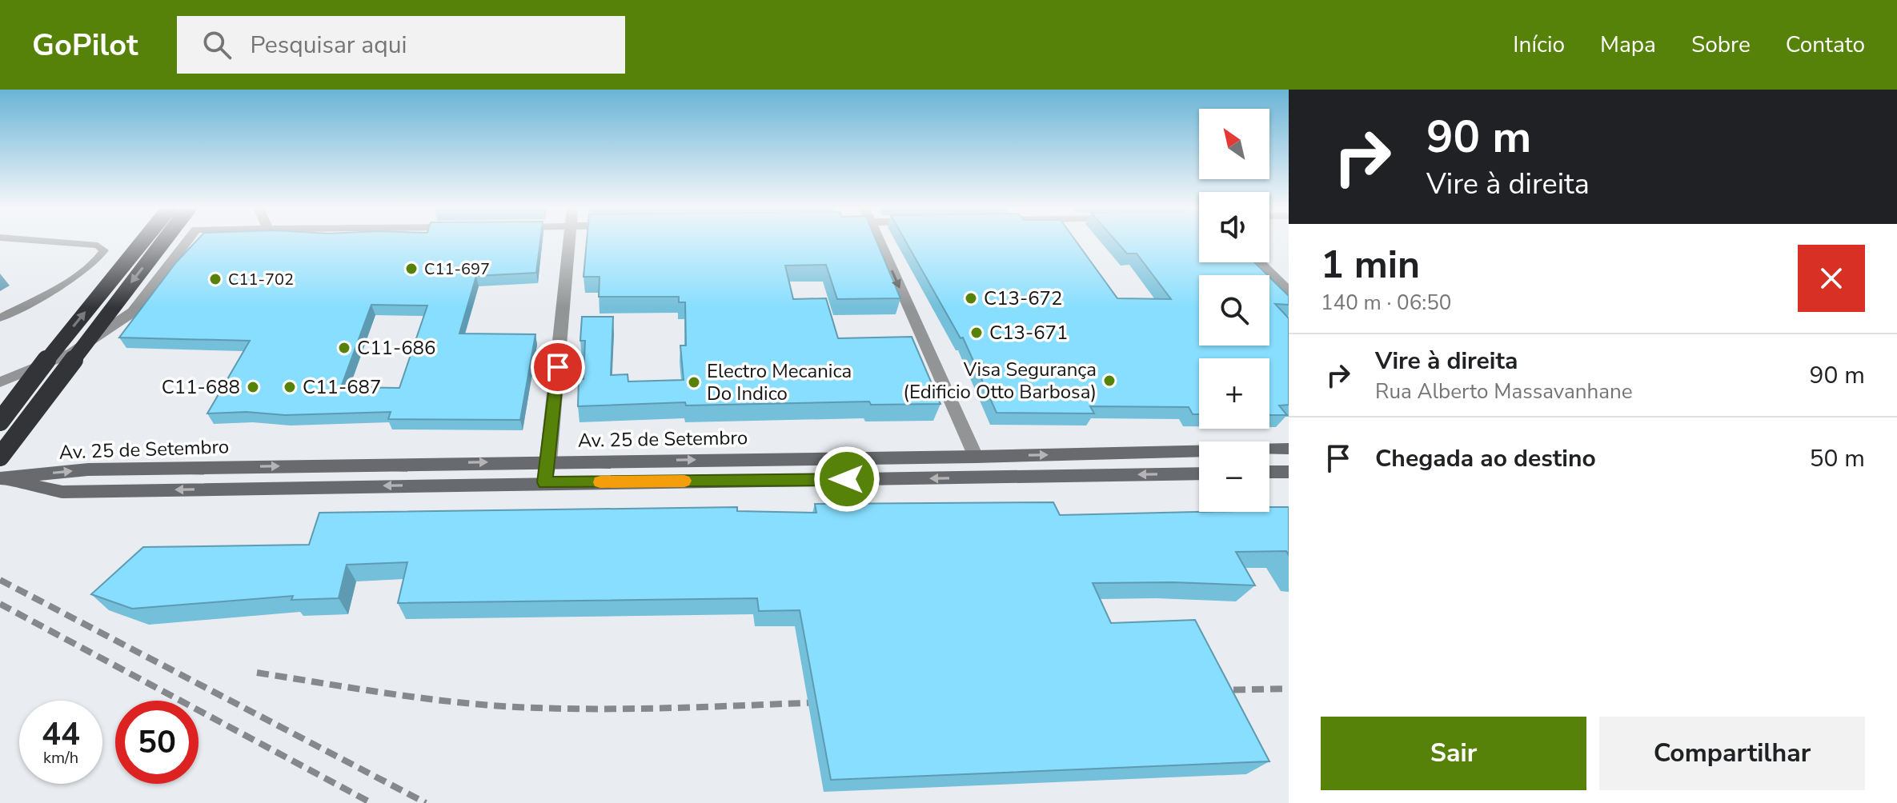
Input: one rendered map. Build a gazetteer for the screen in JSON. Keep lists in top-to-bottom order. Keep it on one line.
{"streets":{"main road":["Av. 25 de Setembro"]},"places":["C11-697","C11-702","C13-672","C13-671","C11-686","Visa Segurança (Edificio Otto Barbosa)","Electro Mecanica Do Indico","C11-688","C11-687"],"north":"top left","page":{"header":"GoPilot","search":"Pesquisar aqui","nav":["Início","Mapa","Sobre","Contato"],"turn":["90 m","Vire à direita"],"map_buttons":["+","−"],"heading":["1 min","140 m · 06:50"],"list":[{"name":"Vire à direita","note":"Rua Alberto Massavanhane","value":"90 m"},{"name":"Chegada ao destino","value":"50 m"}],"speed":"44 km/h","limit":"50","buttons":["Sair","Compartilhar"]}}
